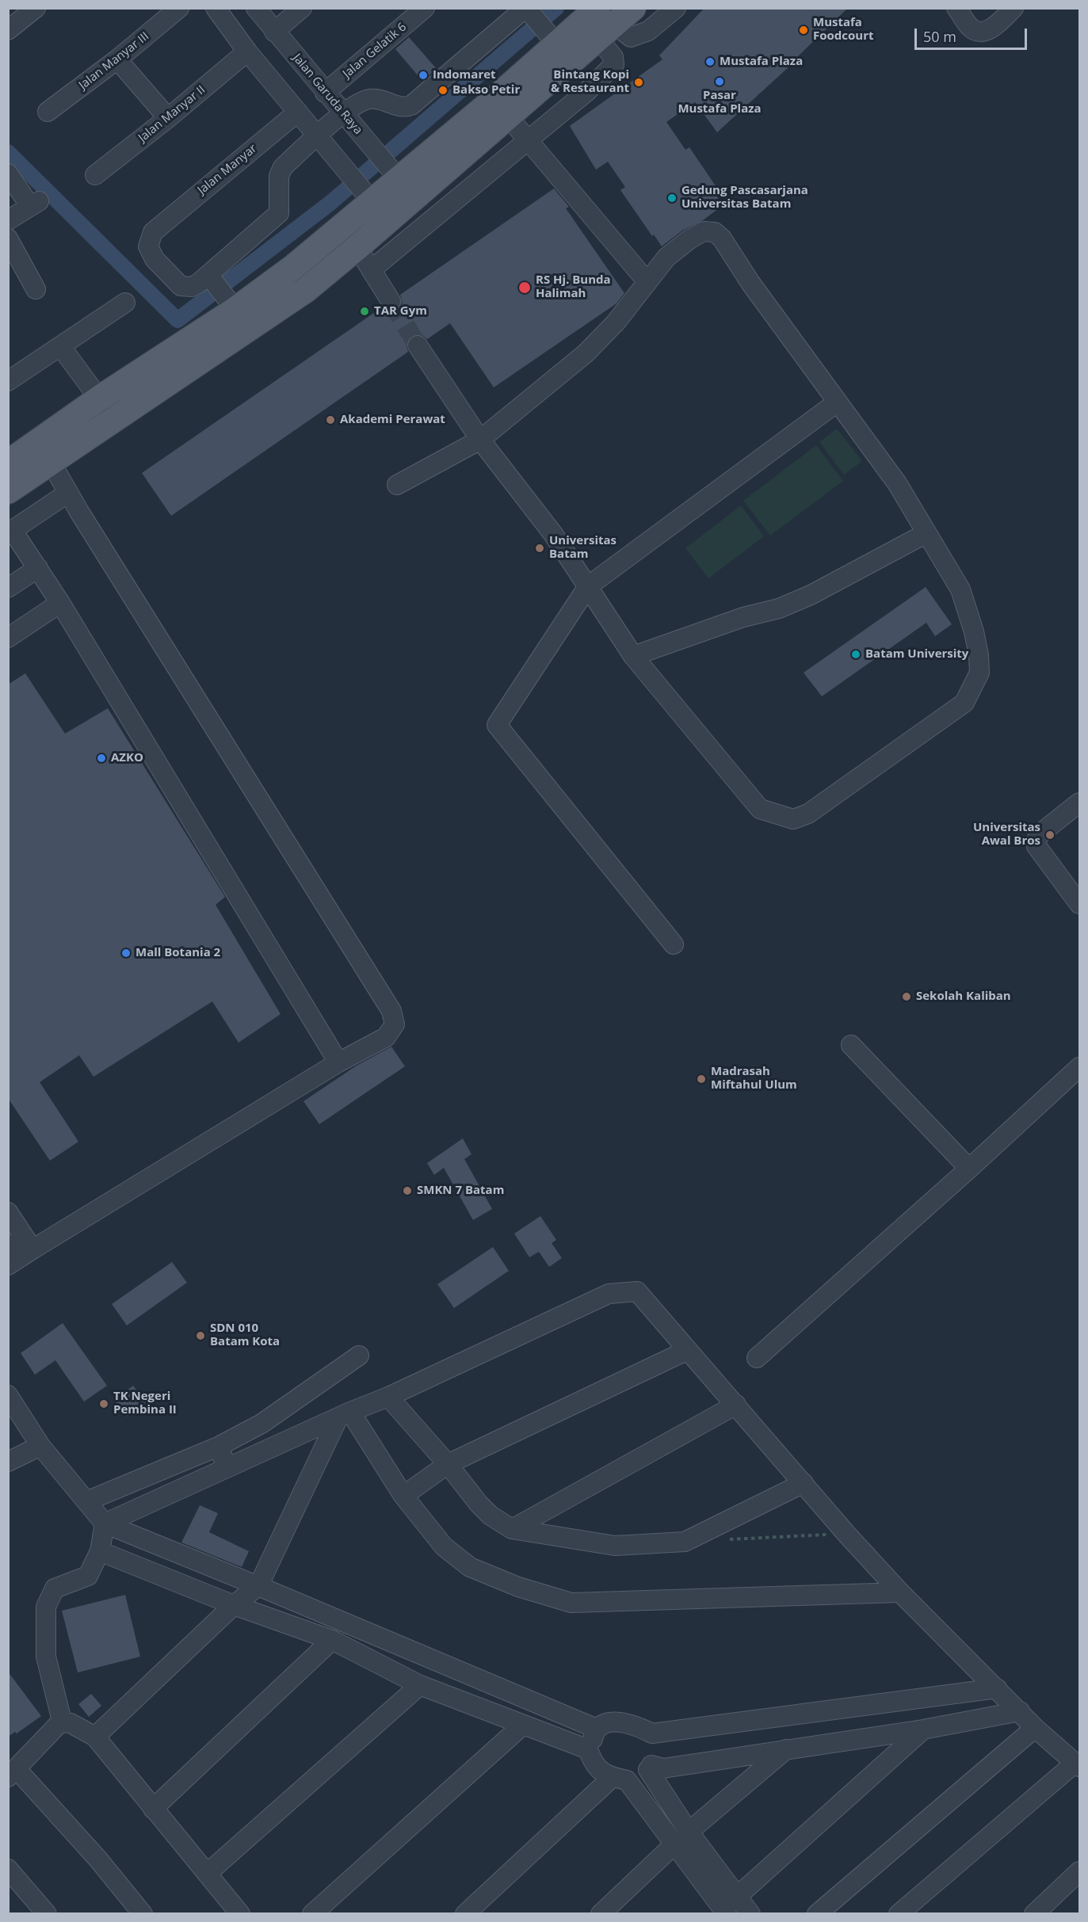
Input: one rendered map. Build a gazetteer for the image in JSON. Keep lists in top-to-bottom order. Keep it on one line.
{"streets":{"street":["Jalan Gelatik 6","Jalan Manyar III","Jalan Garuda Raya","Jalan Manyar II","Jalan Manyar"]},"crossings":[["Jalan Gelatik 6","Jalan Garuda Raya"]],"places":["Mustafa Foodcourt","Mustafa Plaza","Indomaret","Pasar Mustafa Plaza","Bintang Kopi & Restaurant","Bakso Petir","Gedung Pascasarjana Universitas Batam","RS Hj. Bunda Halimah","TAR Gym","Akademi Perawat","Universitas Batam","Batam University","AZKO","Universitas Awal Bros","Mall Botania 2","Sekolah Kaliban","Madrasah Miftahul Ulum","SMKN 7 Batam","SDN 010 Batam Kota","TK Negeri Pembina II"],"scale_bar":"50 m"}
